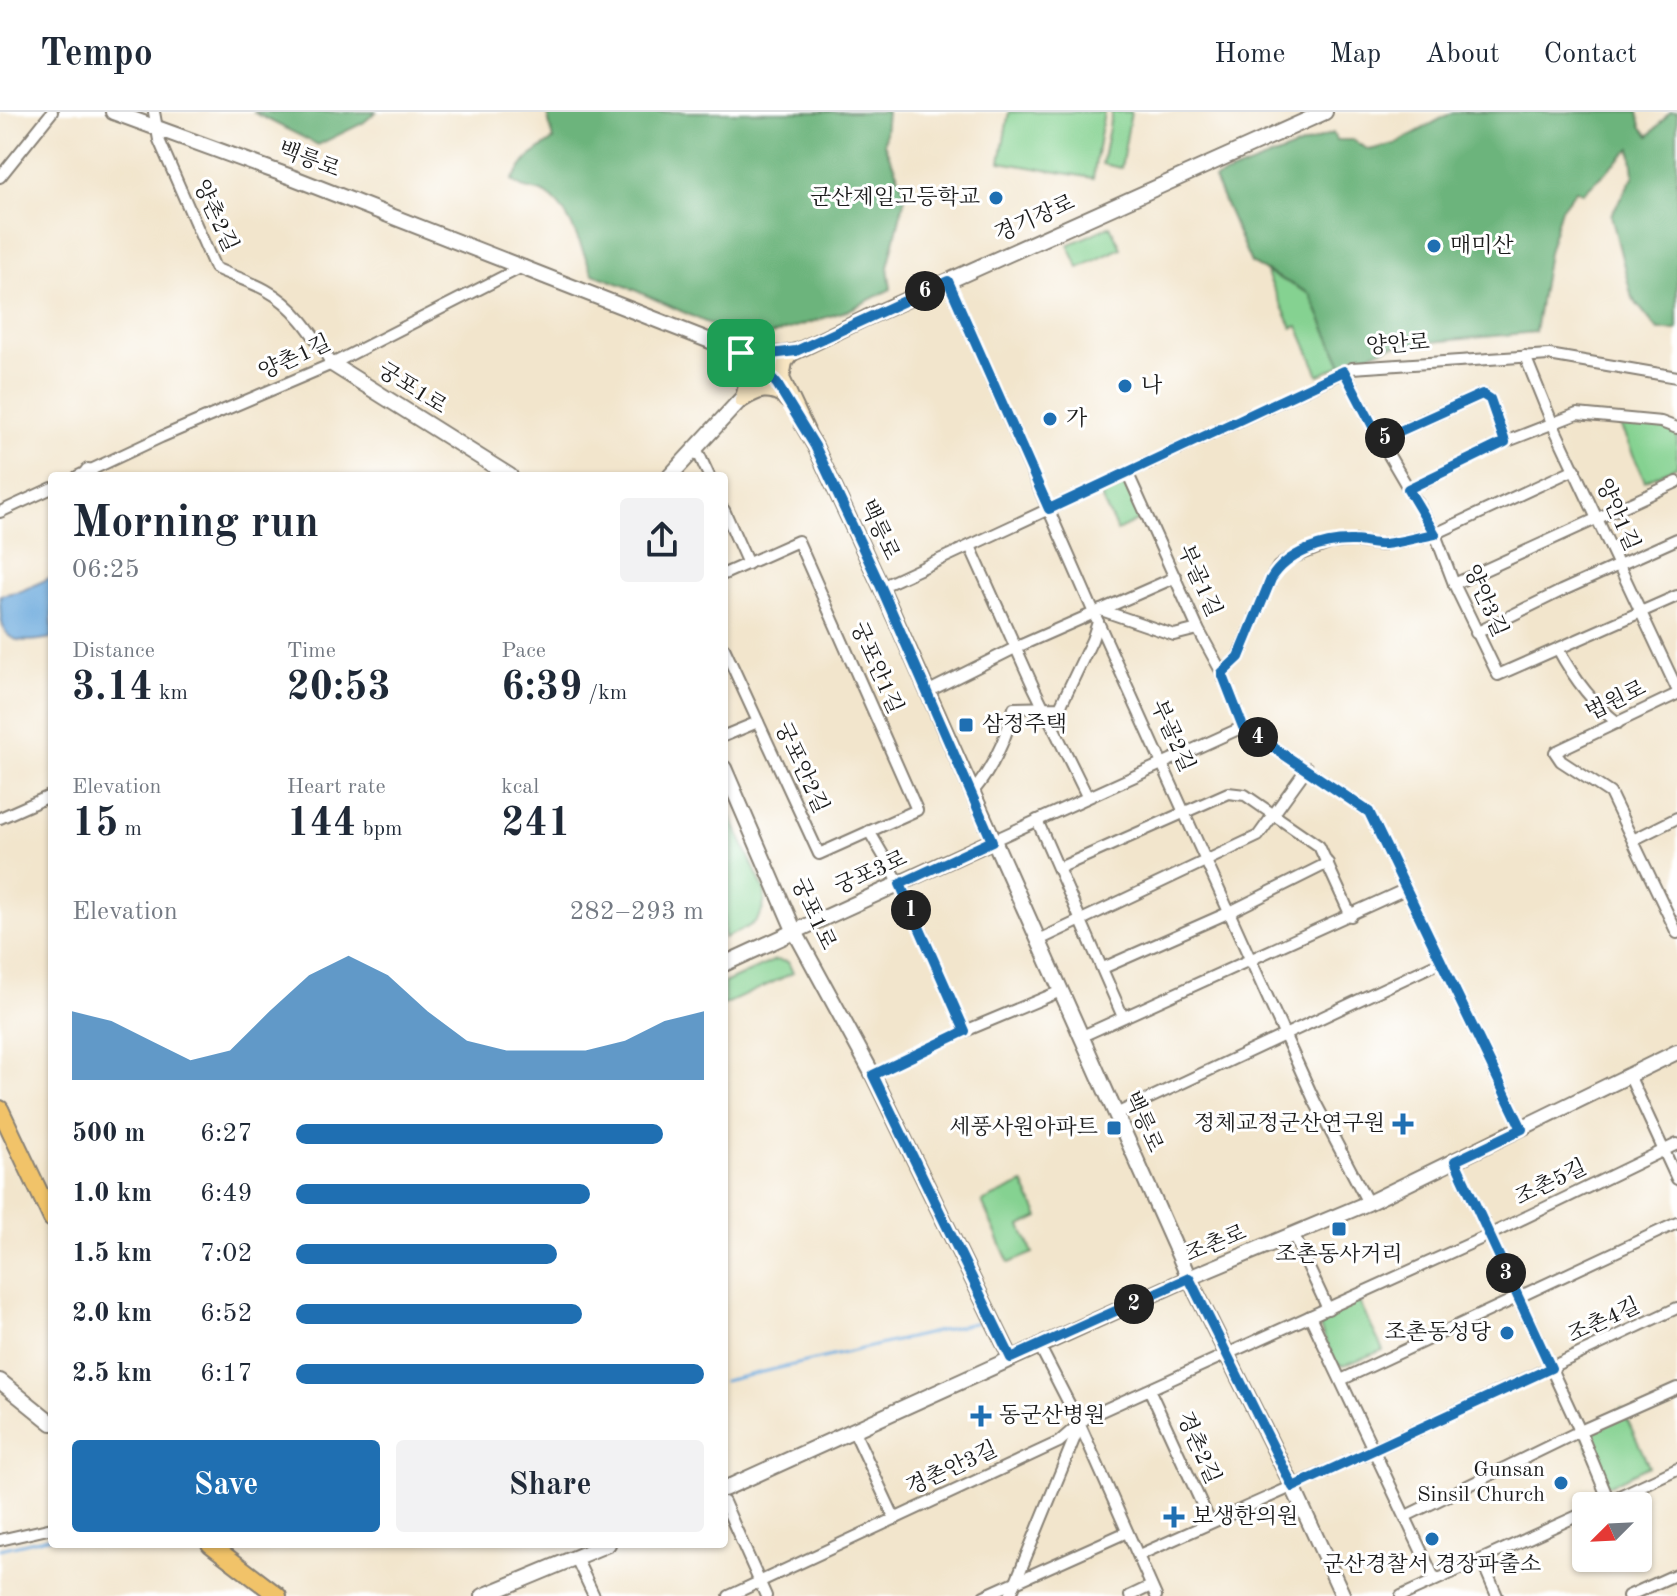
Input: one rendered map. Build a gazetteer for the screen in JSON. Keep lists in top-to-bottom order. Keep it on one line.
{"streets":{"street":["백릉로","양촌2길","경기장로","양안로","양촌1길","궁포1로","양안1길","부골1길","양안3길","궁포안1길","법원로","부골2길","궁포안2길","궁포3로","조촌5길","조촌로","조촌4길","경촌2길","경촌안3길"]},"crossings":[["백릉로","양촌2길"],["백릉로","경기장로"],["백릉로","양안로"],["백릉로","양촌1길"],["백릉로","궁포3로"],["백릉로","조촌5길"],["백릉로","조촌로"],["백릉로","조촌4길"],["양촌2길","양촌1길"],["양촌2길","궁포1로"],["경기장로","부골2길"],["양안로","양안1길"],["양안로","부골1길"],["양안로","양안3길"],["양안로","부골2길"],["양촌1길","궁포1로"],["궁포1로","궁포3로"],["궁포1로","조촌로"],["양안1길","양안3길"],["양안1길","법원로"],["궁포안1길","궁포안2길"],["부골2길","조촌로"]],"places":{"other":["군산제일고등학교","매미산","나","가","조촌동성당","Gunsan Sinsil Church","군산경찰서 경장파출소"],"transit":["삼정주택","세풍사원아파트","조촌동사거리"],"health":["정체교정군산연구원","동군산병원","보생한의원"]},"north":"bottom left","page":{"header":"Tempo","nav":["Home","Map","About","Contact"],"pins":["6","5","4","1","3","2"],"heading":["Morning run","06:25"],"stats":[["Distance","3.14 km"],["Time","20:53"],["Pace","6:39 /km"],["Elevation","15 m"],["Heart rate","144 bpm"],["kcal","241"]],"chart":["Elevation","282–293 m"],"list":[{"name":"500 m","note":"6:27"},{"name":"1.0 km","note":"6:49"},{"name":"1.5 km","note":"7:02"},{"name":"2.0 km","note":"6:52"},{"name":"2.5 km","note":"6:17"}],"buttons":["Save","Share"]}}
